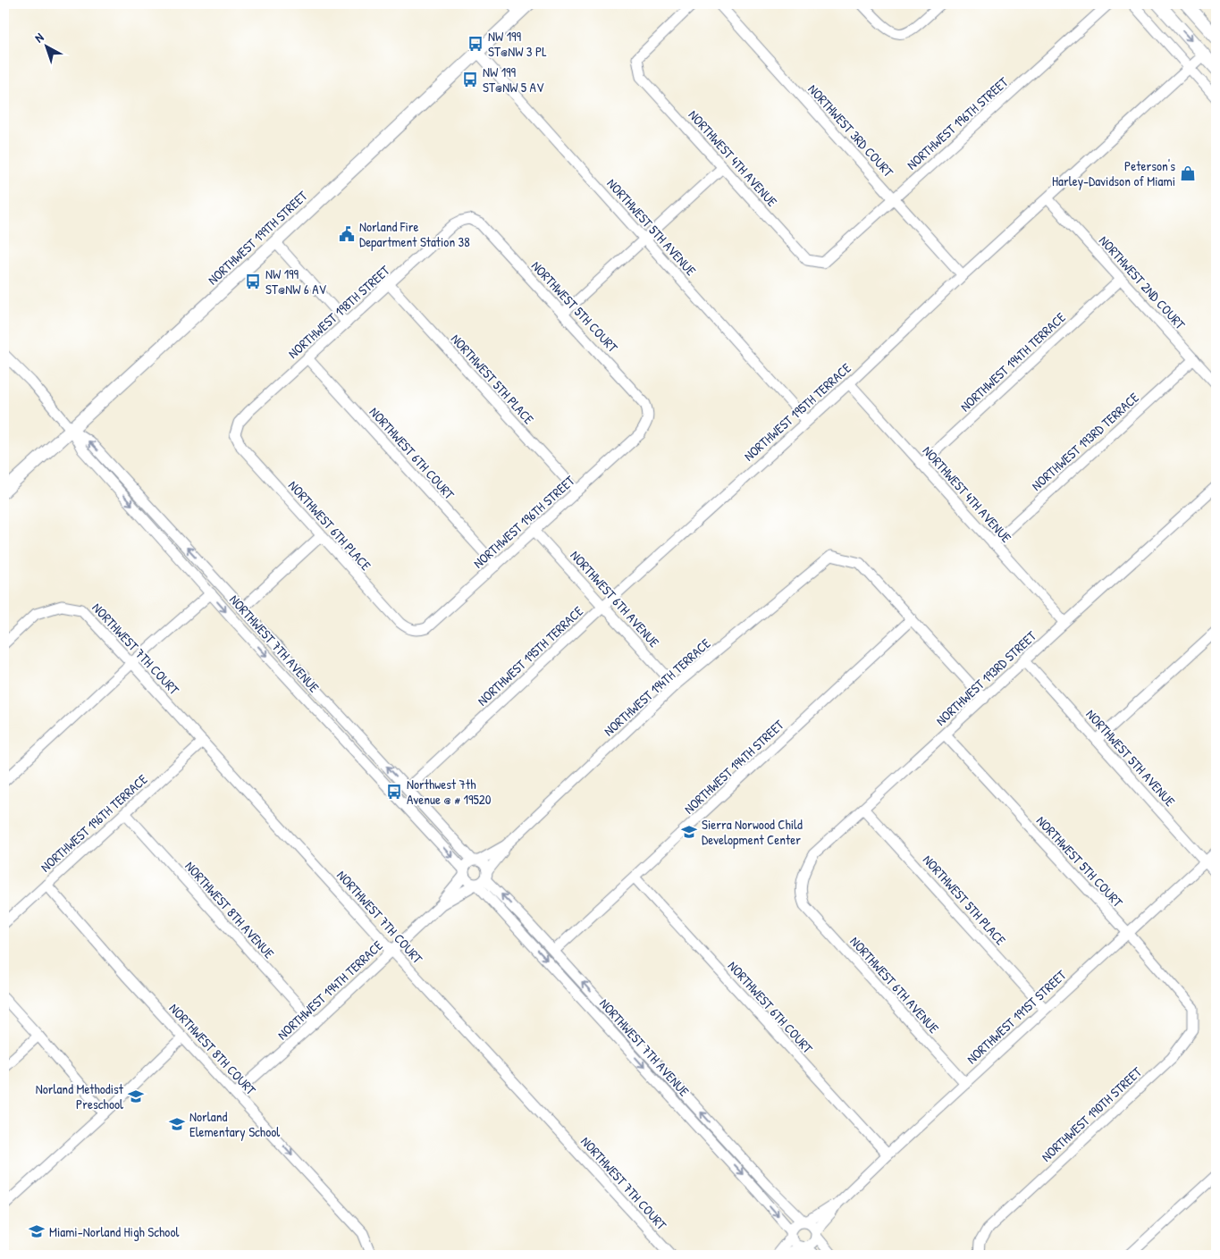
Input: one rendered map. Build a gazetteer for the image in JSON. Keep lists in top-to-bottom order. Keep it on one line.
{"streets":{"main road":["NORTHWEST 199TH STREET"],"street":["NORTHWEST 196TH STREET","NORTHWEST 3RD COURT","NORTHWEST 4TH AVENUE","NORTHWEST 5TH AVENUE","NORTHWEST 2ND COURT","NORTHWEST 5TH COURT","NORTHWEST 198TH STREET","NORTHWEST 194TH TERRACE","NORTHWEST 5TH PLACE","NORTHWEST 195TH TERRACE","NORTHWEST 193RD TERRACE","NORTHWEST 6TH COURT","NORTHWEST 6TH PLACE","NORTHWEST 6TH AVENUE","NORTHWEST 7TH AVENUE","NORTHWEST 7TH COURT","NORTHWEST 193RD STREET","NORTHWEST 194TH STREET","NORTHWEST 196TH TERRACE","NORTHWEST 8TH AVENUE","NORTHWEST 191ST STREET","NORTHWEST 8TH COURT","NORTHWEST 190TH STREET"]},"crossings":[["NORTHWEST 196TH STREET","NORTHWEST 3RD COURT"],["NORTHWEST 196TH STREET","NORTHWEST 4TH AVENUE"],["NORTHWEST 196TH STREET","NORTHWEST 5TH COURT"],["NORTHWEST 196TH STREET","NORTHWEST 5TH PLACE"],["NORTHWEST 196TH STREET","NORTHWEST 6TH COURT"],["NORTHWEST 196TH STREET","NORTHWEST 6TH PLACE"],["NORTHWEST 196TH STREET","NORTHWEST 6TH AVENUE"],["NORTHWEST 3RD COURT","NORTHWEST 195TH TERRACE"],["NORTHWEST 4TH AVENUE","NORTHWEST 194TH TERRACE"],["NORTHWEST 4TH AVENUE","NORTHWEST 195TH TERRACE"],["NORTHWEST 4TH AVENUE","NORTHWEST 193RD TERRACE"],["NORTHWEST 4TH AVENUE","NORTHWEST 193RD STREET"],["NORTHWEST 5TH AVENUE","NORTHWEST 199TH STREET"],["NORTHWEST 5TH AVENUE","NORTHWEST 195TH TERRACE"],["NORTHWEST 5TH AVENUE","NORTHWEST 193RD STREET"],["NORTHWEST 5TH AVENUE","NORTHWEST 191ST STREET"],["NORTHWEST 199TH STREET","NORTHWEST 7TH AVENUE"],["NORTHWEST 2ND COURT","NORTHWEST 194TH TERRACE"],["NORTHWEST 2ND COURT","NORTHWEST 195TH TERRACE"],["NORTHWEST 2ND COURT","NORTHWEST 193RD TERRACE"],["NORTHWEST 5TH COURT","NORTHWEST 198TH STREET"],["NORTHWEST 5TH COURT","NORTHWEST 193RD STREET"],["NORTHWEST 5TH COURT","NORTHWEST 191ST STREET"],["NORTHWEST 5TH COURT","NORTHWEST 190TH STREET"],["NORTHWEST 198TH STREET","NORTHWEST 5TH PLACE"],["NORTHWEST 198TH STREET","NORTHWEST 6TH COURT"],["NORTHWEST 198TH STREET","NORTHWEST 6TH PLACE"],["NORTHWEST 194TH TERRACE","NORTHWEST 6TH AVENUE"],["NORTHWEST 194TH TERRACE","NORTHWEST 7TH AVENUE"],["NORTHWEST 194TH TERRACE","NORTHWEST 7TH COURT"],["NORTHWEST 194TH TERRACE","NORTHWEST 194TH STREET"],["NORTHWEST 194TH TERRACE","NORTHWEST 8TH AVENUE"],["NORTHWEST 194TH TERRACE","NORTHWEST 8TH COURT"],["NORTHWEST 5TH PLACE","NORTHWEST 193RD STREET"],["NORTHWEST 5TH PLACE","NORTHWEST 191ST STREET"],["NORTHWEST 195TH TERRACE","NORTHWEST 6TH AVENUE"],["NORTHWEST 195TH TERRACE","NORTHWEST 7TH AVENUE"],["NORTHWEST 6TH COURT","NORTHWEST 194TH STREET"],["NORTHWEST 6TH COURT","NORTHWEST 191ST STREET"],["NORTHWEST 6TH AVENUE","NORTHWEST 193RD STREET"],["NORTHWEST 6TH AVENUE","NORTHWEST 191ST STREET"],["NORTHWEST 7TH AVENUE","NORTHWEST 194TH STREET"],["NORTHWEST 7TH AVENUE","NORTHWEST 191ST STREET"],["NORTHWEST 7TH COURT","NORTHWEST 196TH TERRACE"],["NORTHWEST 196TH TERRACE","NORTHWEST 8TH AVENUE"],["NORTHWEST 196TH TERRACE","NORTHWEST 8TH COURT"]],"one_way":["NORTHWEST 8TH COURT"],"places":{"bus stop":["NW 199 ST@NW 3 PL","NW 199 ST@NW 5 AV","NW 199 ST@NW 6 AV","Northwest 7th Avenue @ # 19520"],"shop":["Peterson's Harley-Davidson of Miami"],"public building":["Norland Fire Department Station 38"],"school or university":["Sierra Norwood Child Development Center","Norland Methodist Preschool","Norland Elementary School","Miami-Norland High School"]},"north":"top left"}
